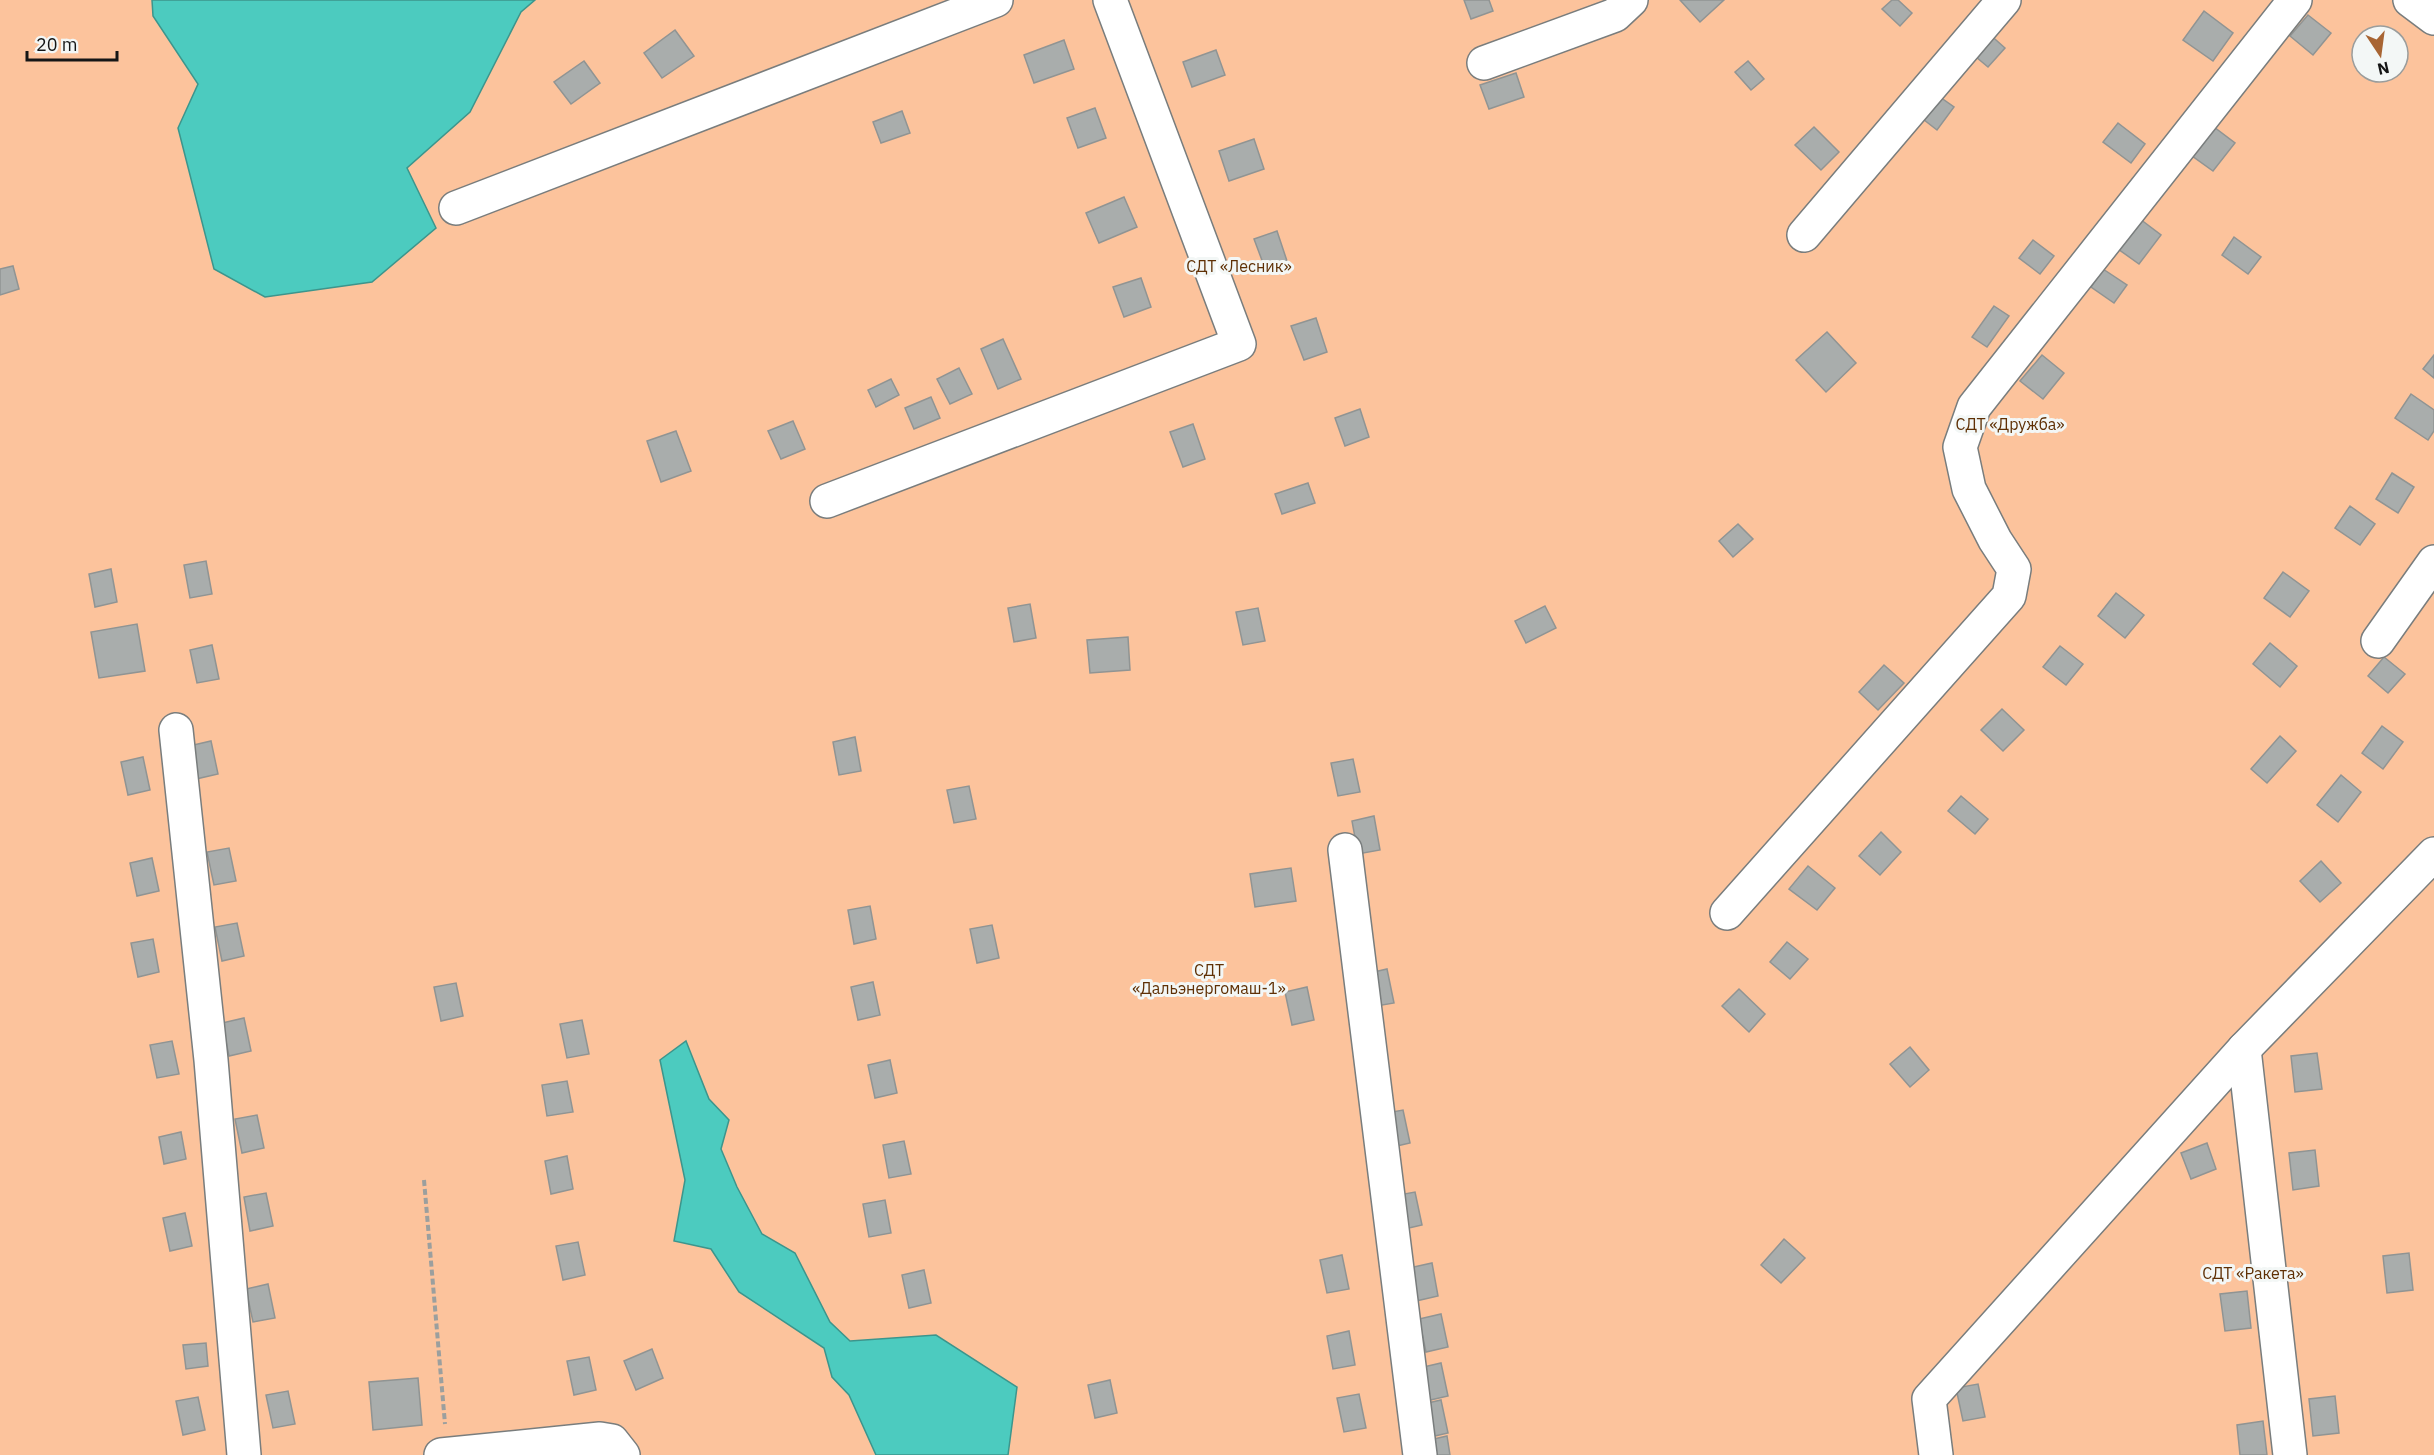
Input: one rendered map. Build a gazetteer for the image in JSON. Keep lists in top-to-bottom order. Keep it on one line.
{"parks":["СДТ «Лесник»","СДТ «Дружба»","СДТ «Дальэнергомаш-1»","СДТ «Ракета»"],"scale_bar":"20 m","north":"bottom"}
